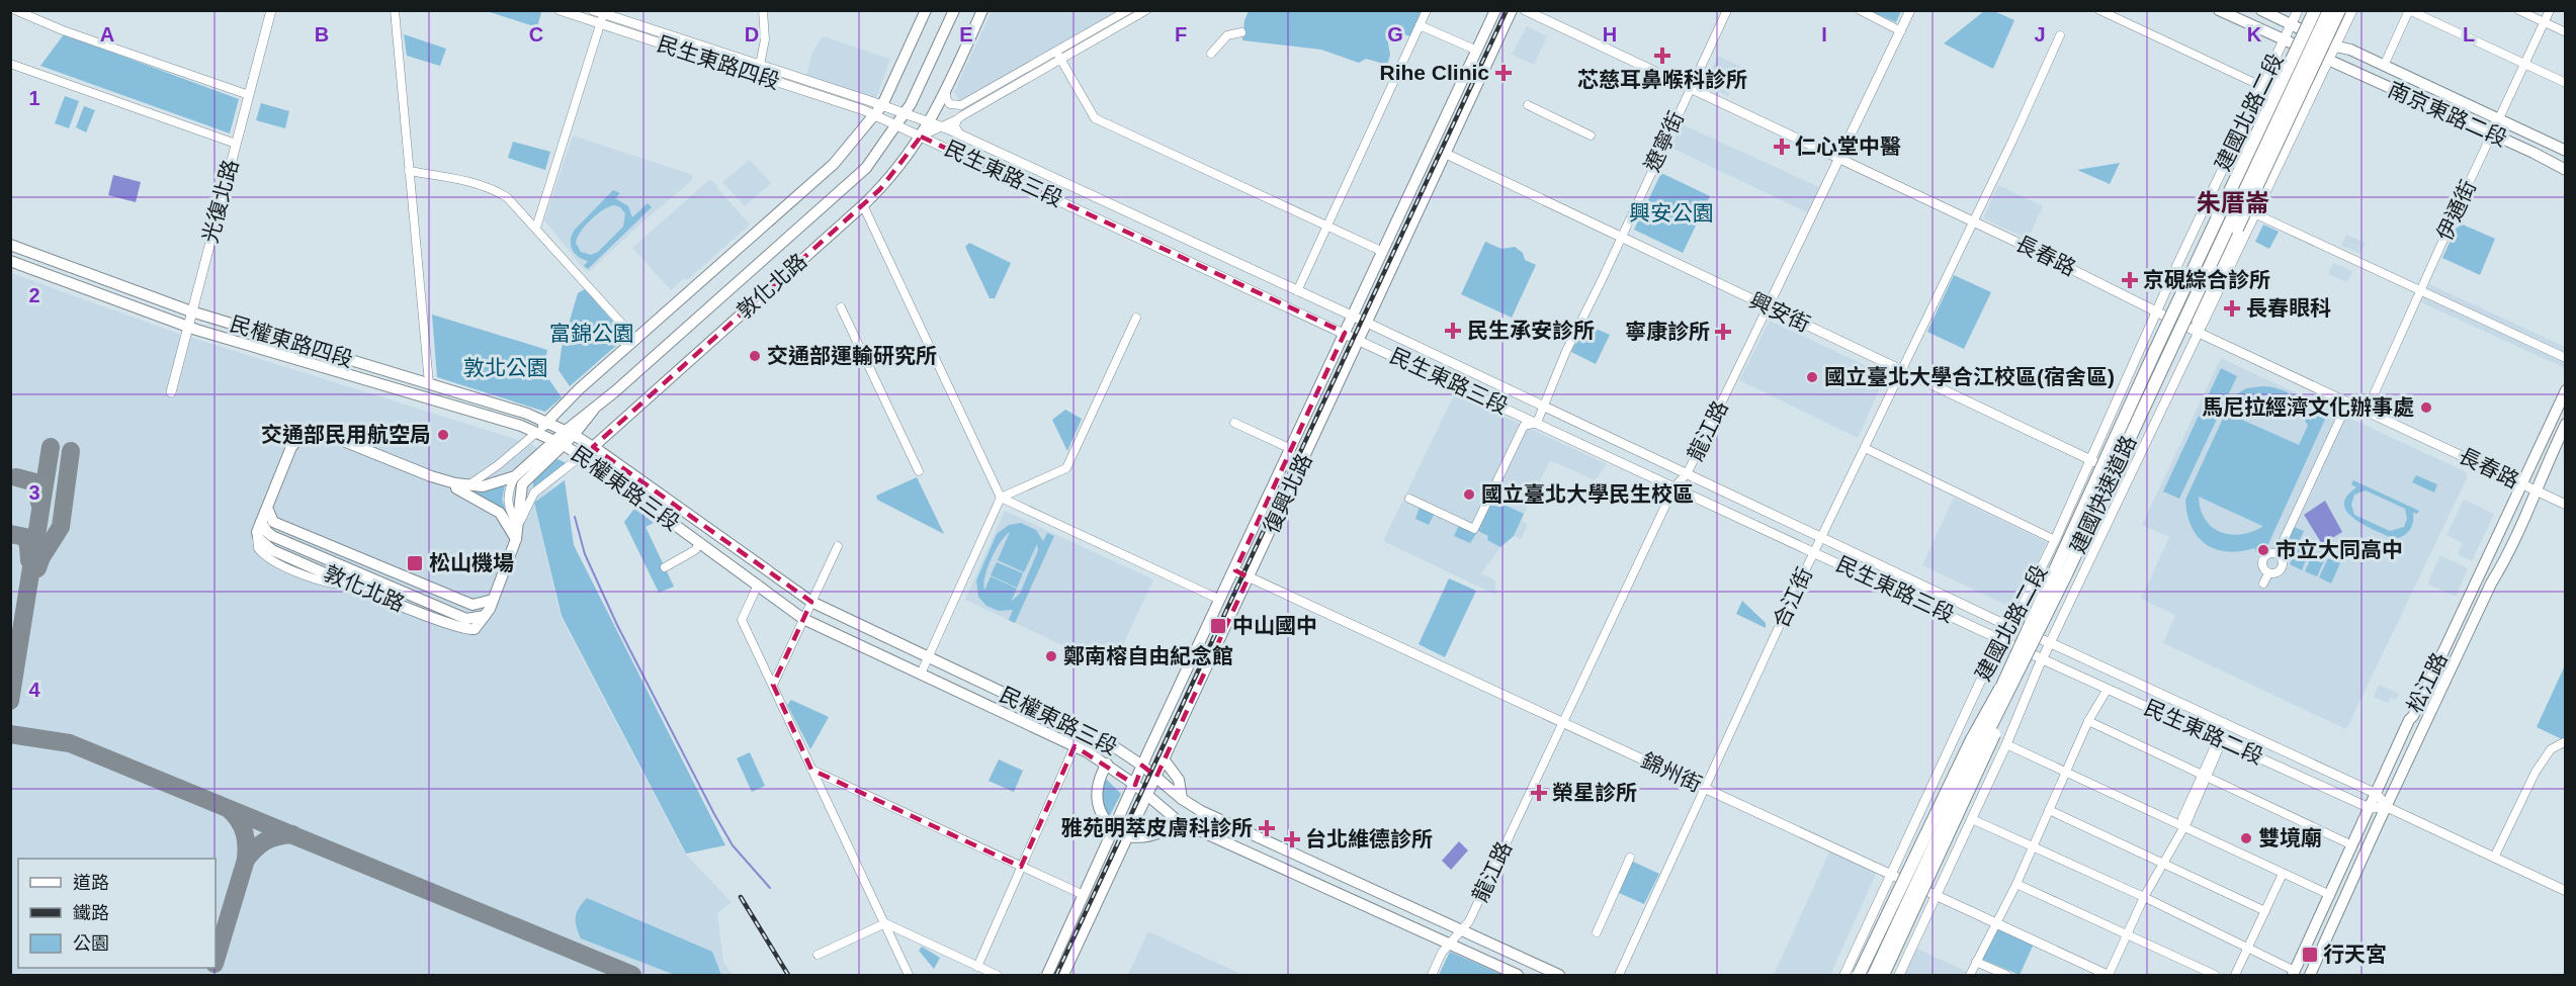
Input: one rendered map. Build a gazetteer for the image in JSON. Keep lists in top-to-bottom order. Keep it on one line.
{"streets":{"highway":["建國快速道路"],"main road":["南京東路二段","敦化北路","民權東路四段","民權東路三段","復興北路","松江路"],"street":["民生東路四段","建國北路二段","遼寧街","民生東路三段","光復北路","伊通街","長春路","興安街","龍江路","合江街","民生東路二段","錦州街"]},"crossings":[["民生東路四段","民生東路三段"],["建國北路二段","南京東路二段"],["建國北路二段","民生東路三段"],["建國北路二段","長春路"],["建國北路二段","興安街"],["建國北路二段","民生東路二段"],["建國北路二段","錦州街"],["南京東路二段","伊通街"],["遼寧街","民生東路三段"],["遼寧街","長春路"],["遼寧街","興安街"],["民生東路三段","敦化北路"],["民生東路三段","龍江路"],["民生東路三段","復興北路"],["民生東路三段","合江街"],["民生東路三段","民生東路二段"],["光復北路","民權東路四段"],["伊通街","長春路"],["長春路","龍江路"],["長春路","合江街"],["長春路","松江路"],["敦化北路","民權東路四段"],["敦化北路","民權東路三段"],["興安街","龍江路"],["興安街","復興北路"],["興安街","合江街"],["民權東路四段","民權東路三段"],["龍江路","民權東路三段"],["龍江路","錦州街"],["民權東路三段","復興北路"],["復興北路","錦州街"],["合江街","錦州街"],["松江路","民生東路二段"]],"districts":["朱厝崙"],"parks":["興安公園","富錦公園","敦北公園"],"places":{"health":["芯慈耳鼻喉科診所","Rihe Clinic","仁心堂中醫","京硯綜合診所","長春眼科","民生承安診所","寧康診所","榮星診所","雅苑明萃皮膚科診所","台北維德診所"],"other":["交通部運輸研究所","國立臺北大學合江校區(宿舍區)","馬尼拉經濟文化辦事處","交通部民用航空局","國立臺北大學民生校區","市立大同高中","鄭南榕自由紀念館","雙境廟"],"transit":["松山機場","中山國中","行天宮"]},"legend":["道路","鐵路","公園"],"grid":{"columns":["A","B","C","D","E","F","G","H","I","J","K","L"],"rows":["1","2","3","4"]}}
